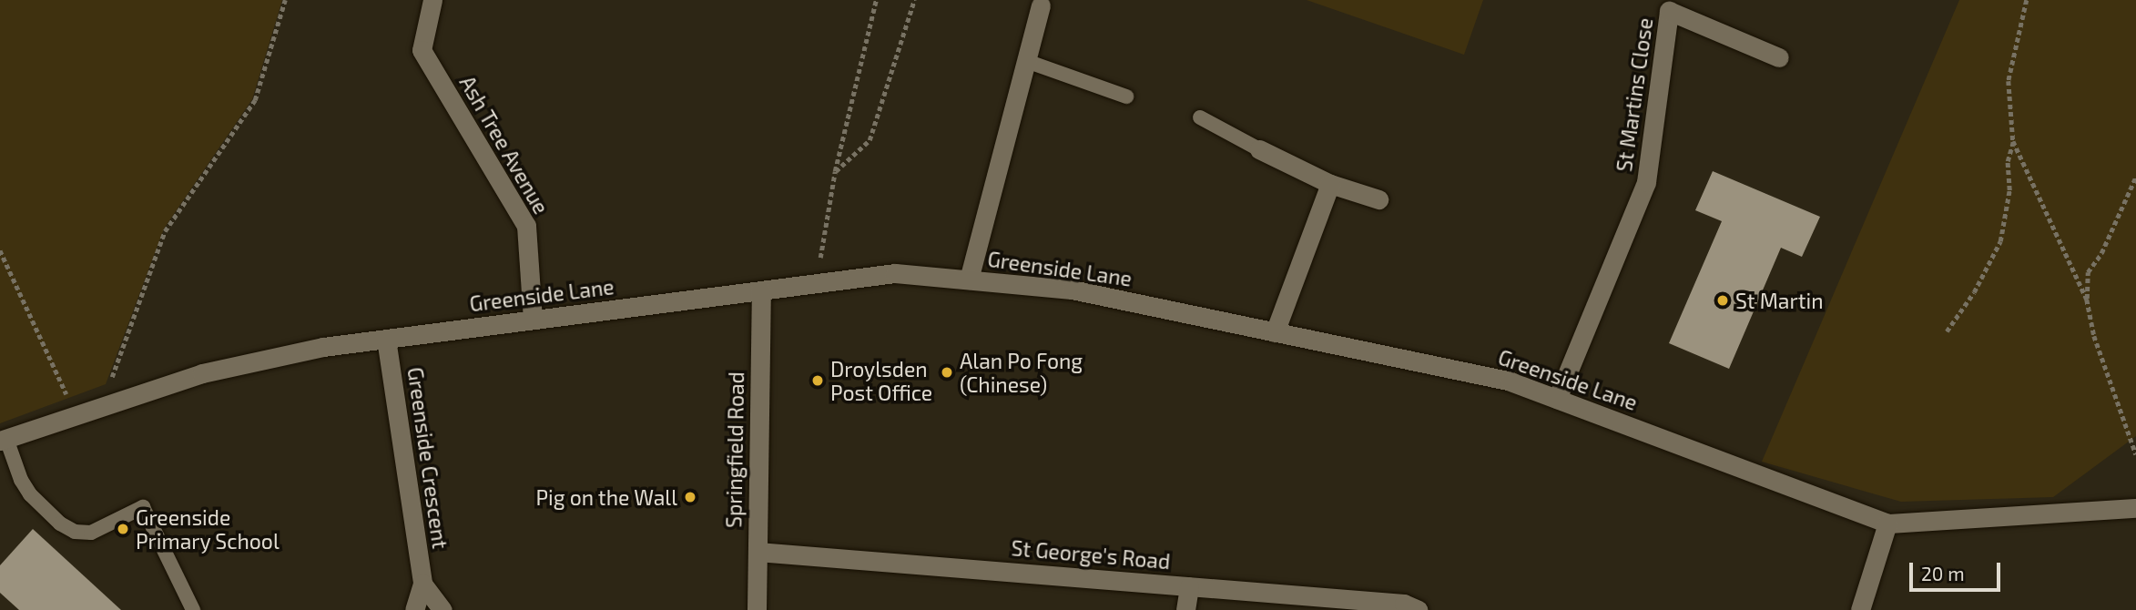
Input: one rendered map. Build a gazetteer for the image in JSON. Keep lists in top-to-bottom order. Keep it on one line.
{"streets":{"street":["St Martins Close","Ash Tree Avenue","Greenside Lane","Springfield Road","Greenside Crescent","St George's Road"]},"crossings":[["St Martins Close","Greenside Lane"],["Ash Tree Avenue","Greenside Lane"],["Greenside Lane","Springfield Road"],["Greenside Lane","Greenside Crescent"],["Springfield Road","St George's Road"]],"places":["St Martin","Alan Po Fong (Chinese)","Droylsden Post Office","Pig on the Wall","Greenside Primary School"],"scale_bar":"20 m"}
